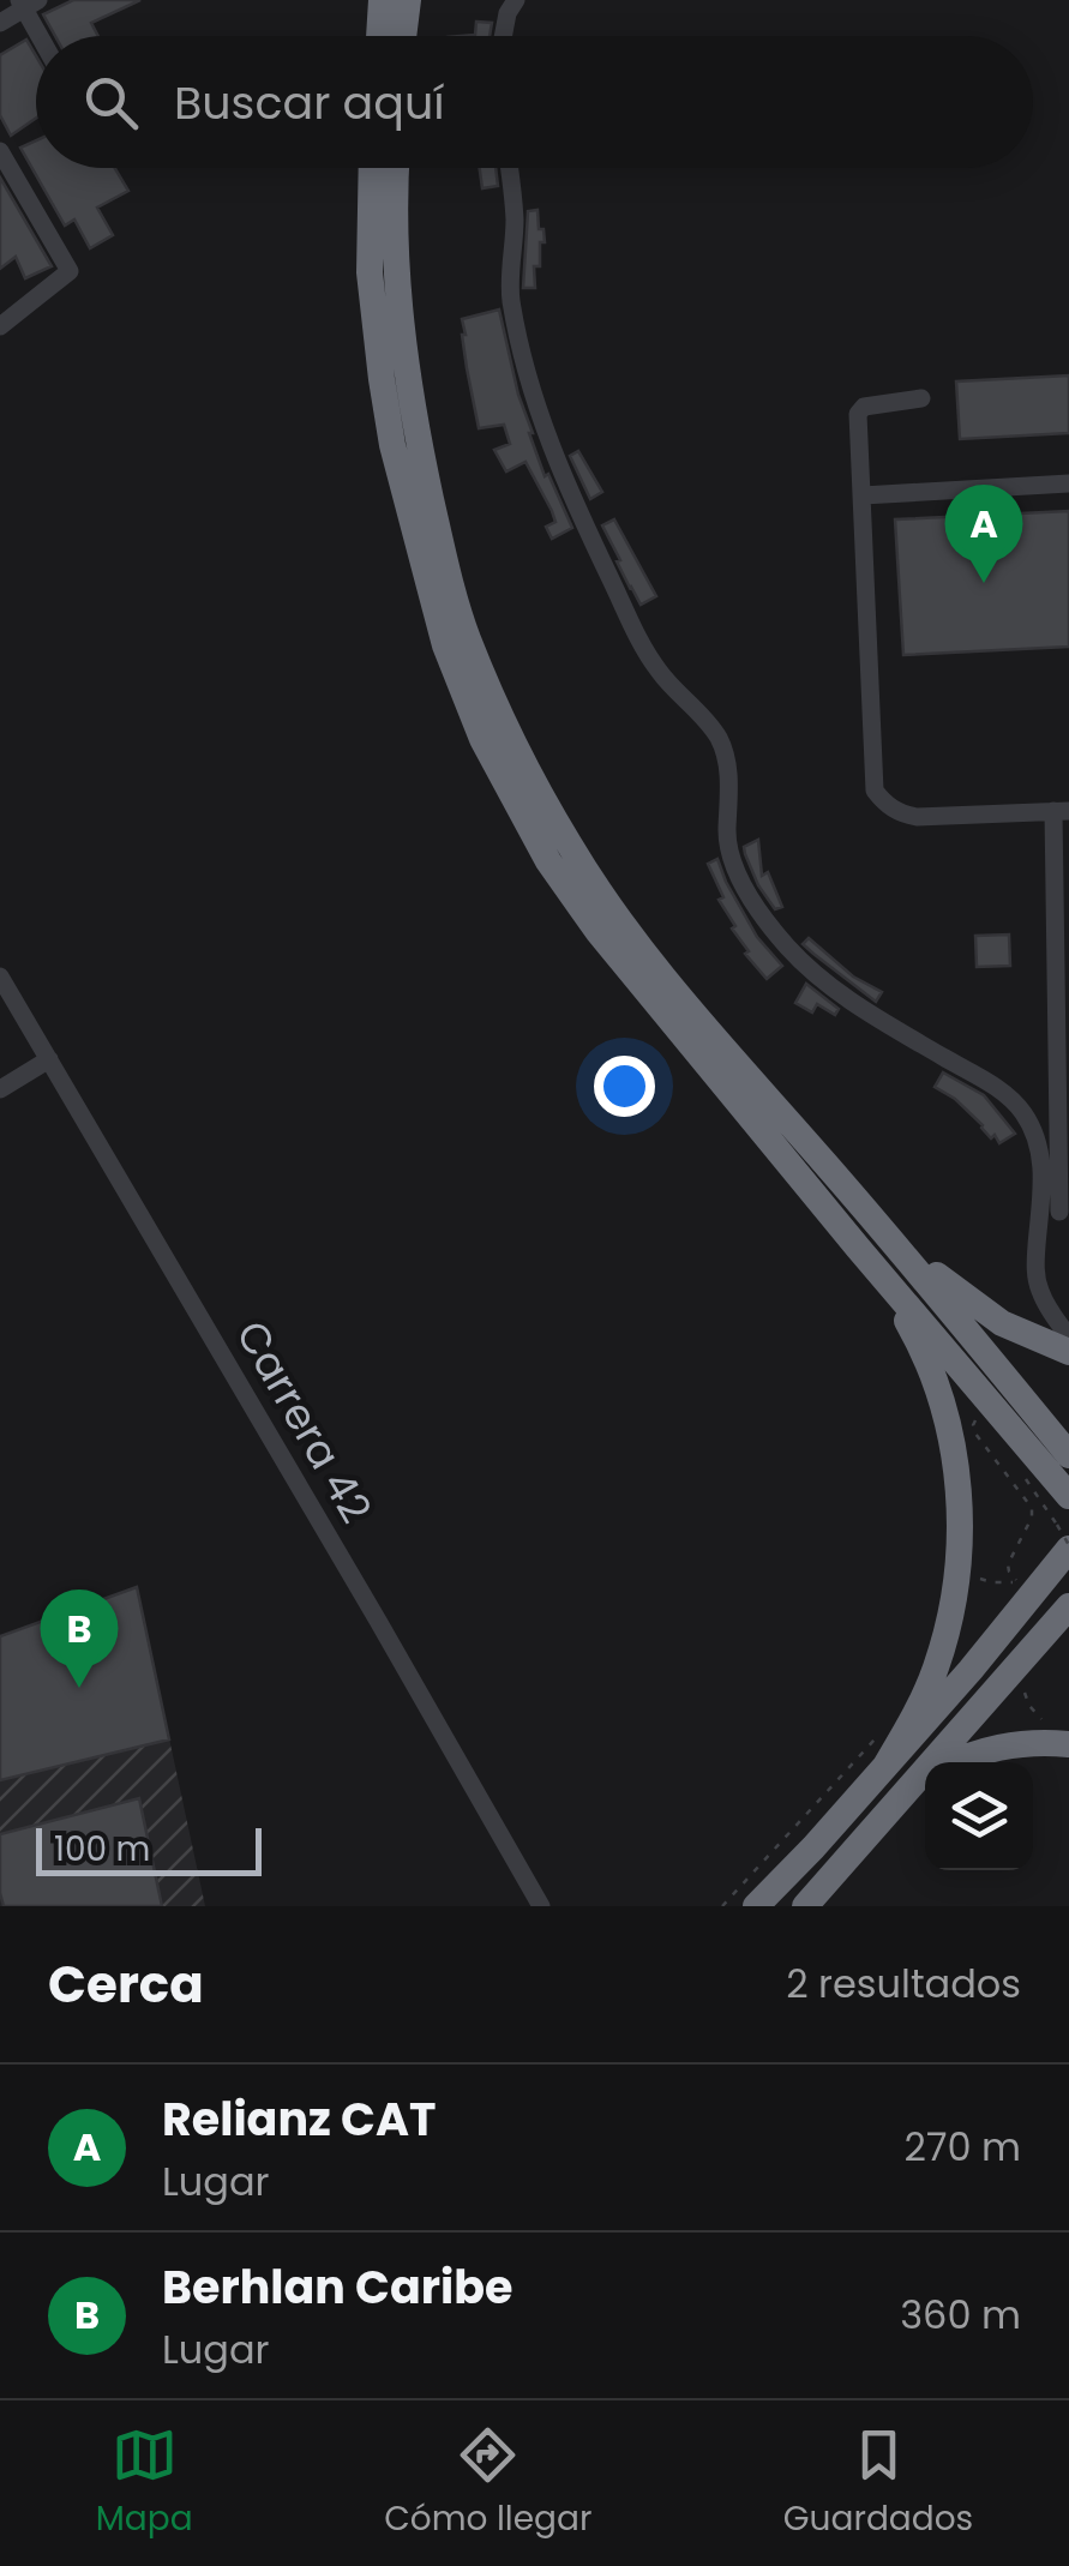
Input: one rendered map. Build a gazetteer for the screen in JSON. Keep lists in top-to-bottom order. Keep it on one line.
{"streets":{"street":["Carrera 42"]},"scale_bar":"100 m","page":{"search":"Buscar aquí","pins":["A","B"],"scale":"100 m","heading":["Cerca","2 resultados"],"list":[{"mark":"A","name":"Relianz CAT","note":"Lugar","value":"270 m"},{"mark":"B","name":"Berhlan Caribe","note":"Lugar","value":"360 m"}],"nav":["Mapa","Cómo llegar","Guardados"]}}
